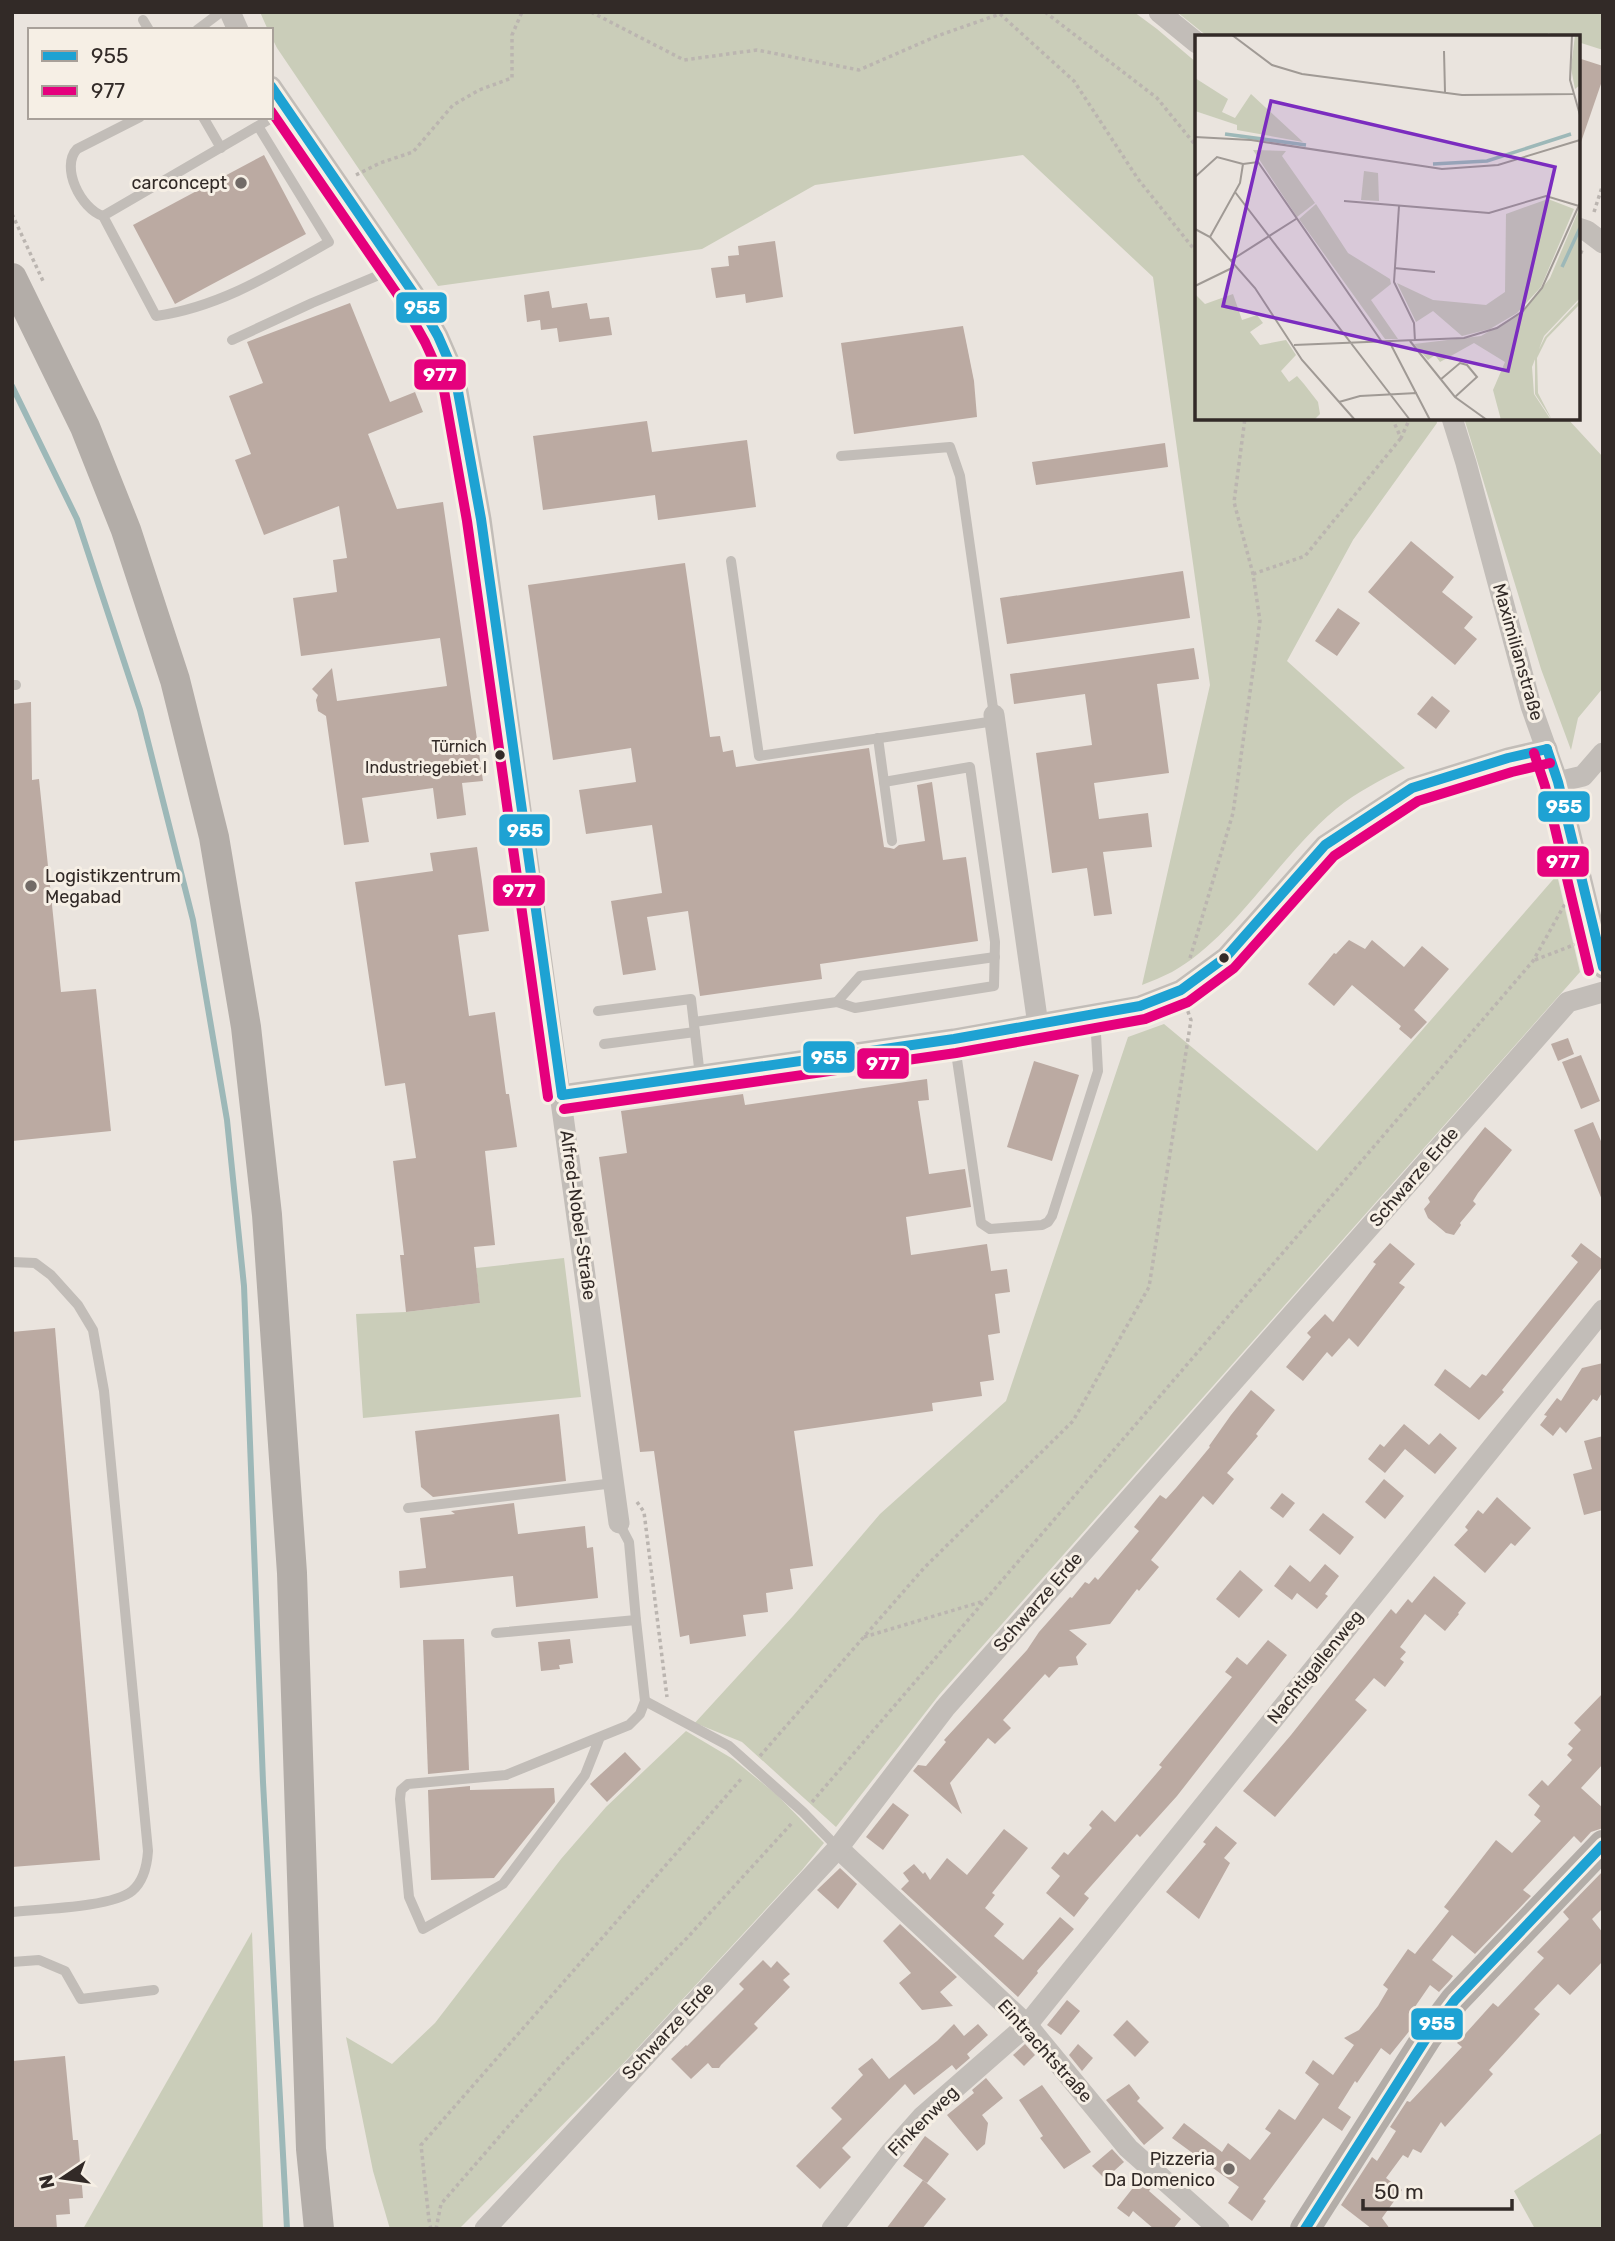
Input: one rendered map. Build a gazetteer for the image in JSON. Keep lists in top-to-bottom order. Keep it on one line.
{"streets":{"street":["Maximilianstraße","Schwarze Erde","Alfred-Nobel-Straße","Nachtigallenweg","Eintrachtstraße","Finkenweg"]},"crossings":[["Schwarze Erde","Eintrachtstraße"],["Nachtigallenweg","Eintrachtstraße"],["Nachtigallenweg","Finkenweg"],["Eintrachtstraße","Finkenweg"]],"places":["carconcept","Türnich Industriegebiet I","Logistikzentrum Megabad","Pizzeria Da Domenico"],"lines":["transit line 955","transit line 977"],"legend":["955","977"],"scale_bar":"50 m","north":"left"}
